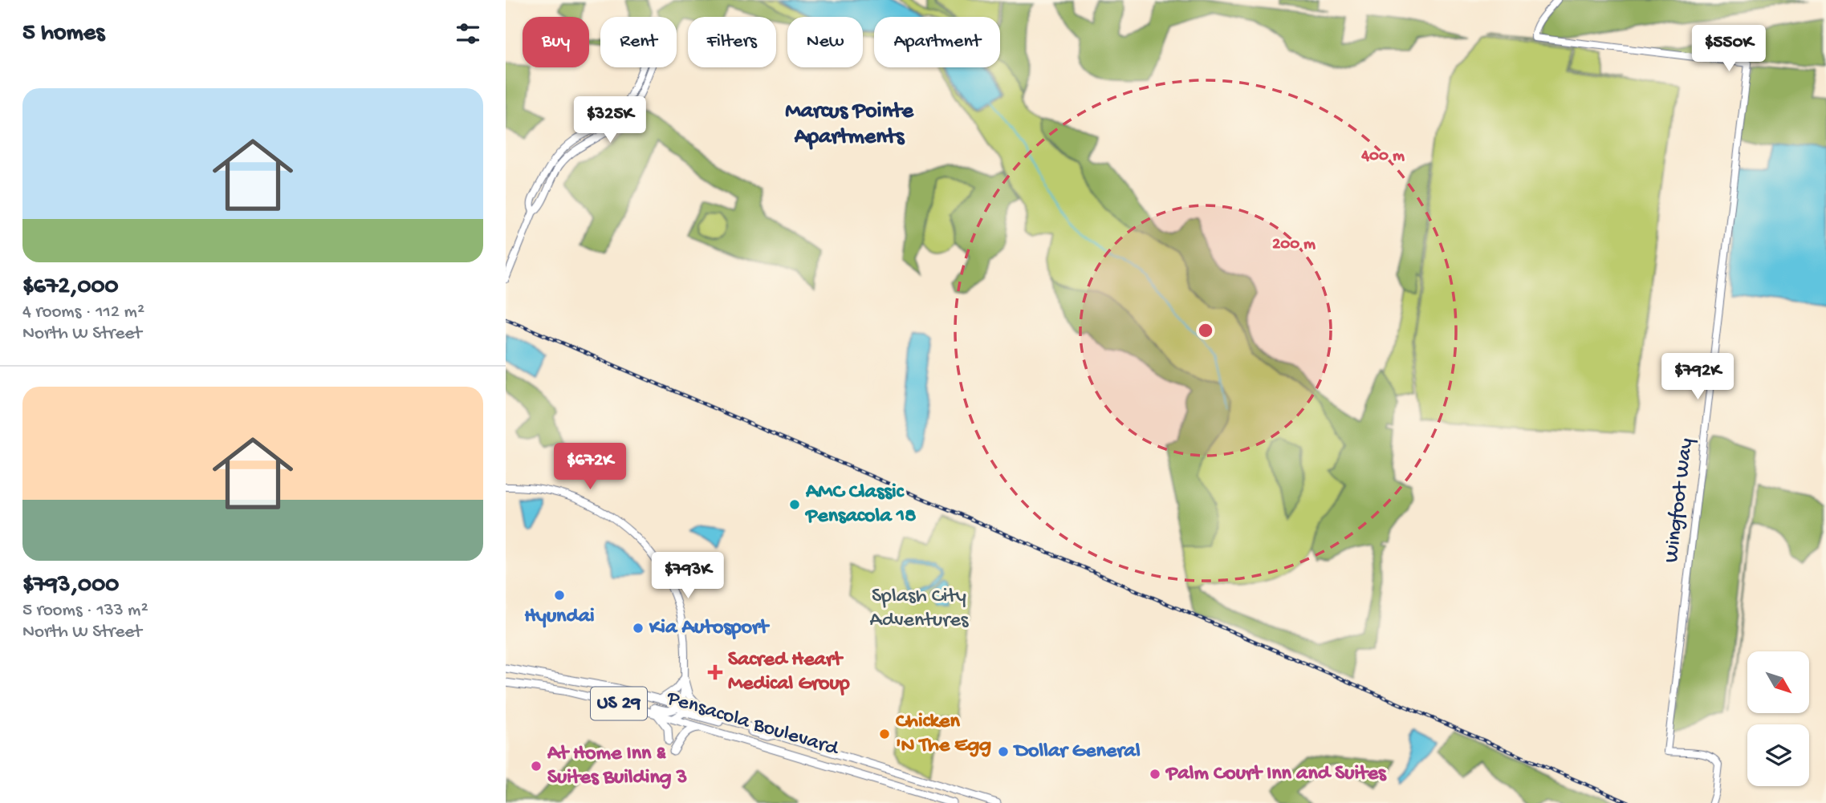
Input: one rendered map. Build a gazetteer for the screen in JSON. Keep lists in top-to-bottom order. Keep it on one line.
{"streets":{"main road":["US 29","Pensacola Boulevard"],"street":["Wingfoot Way"]},"districts":["Marcus Pointe Apartments"],"parks":["Splash City Adventures"],"places":{"other":["AMC Classic Pensacola 18","Hyundai","Kia Autosport","Chicken 'N The Egg","Dollar General","At Home Inn & Suites Building 3","Palm Court Inn and Suites"],"health":["Sacred Heart Medical Group"]},"north":"bottom right","page":{"heading":"5 homes","chip":["Buy","Rent","Filters","New","Apartment"],"price":["$550K","$325K","$792K","$672K","$793K"],"list":[{"name":"$672,000","note":"4 rooms · 112 m² · North W Street"},{"name":"$793,000","note":"5 rooms · 133 m² · North W Street"}]},"rings":["400 m","200 m"]}
